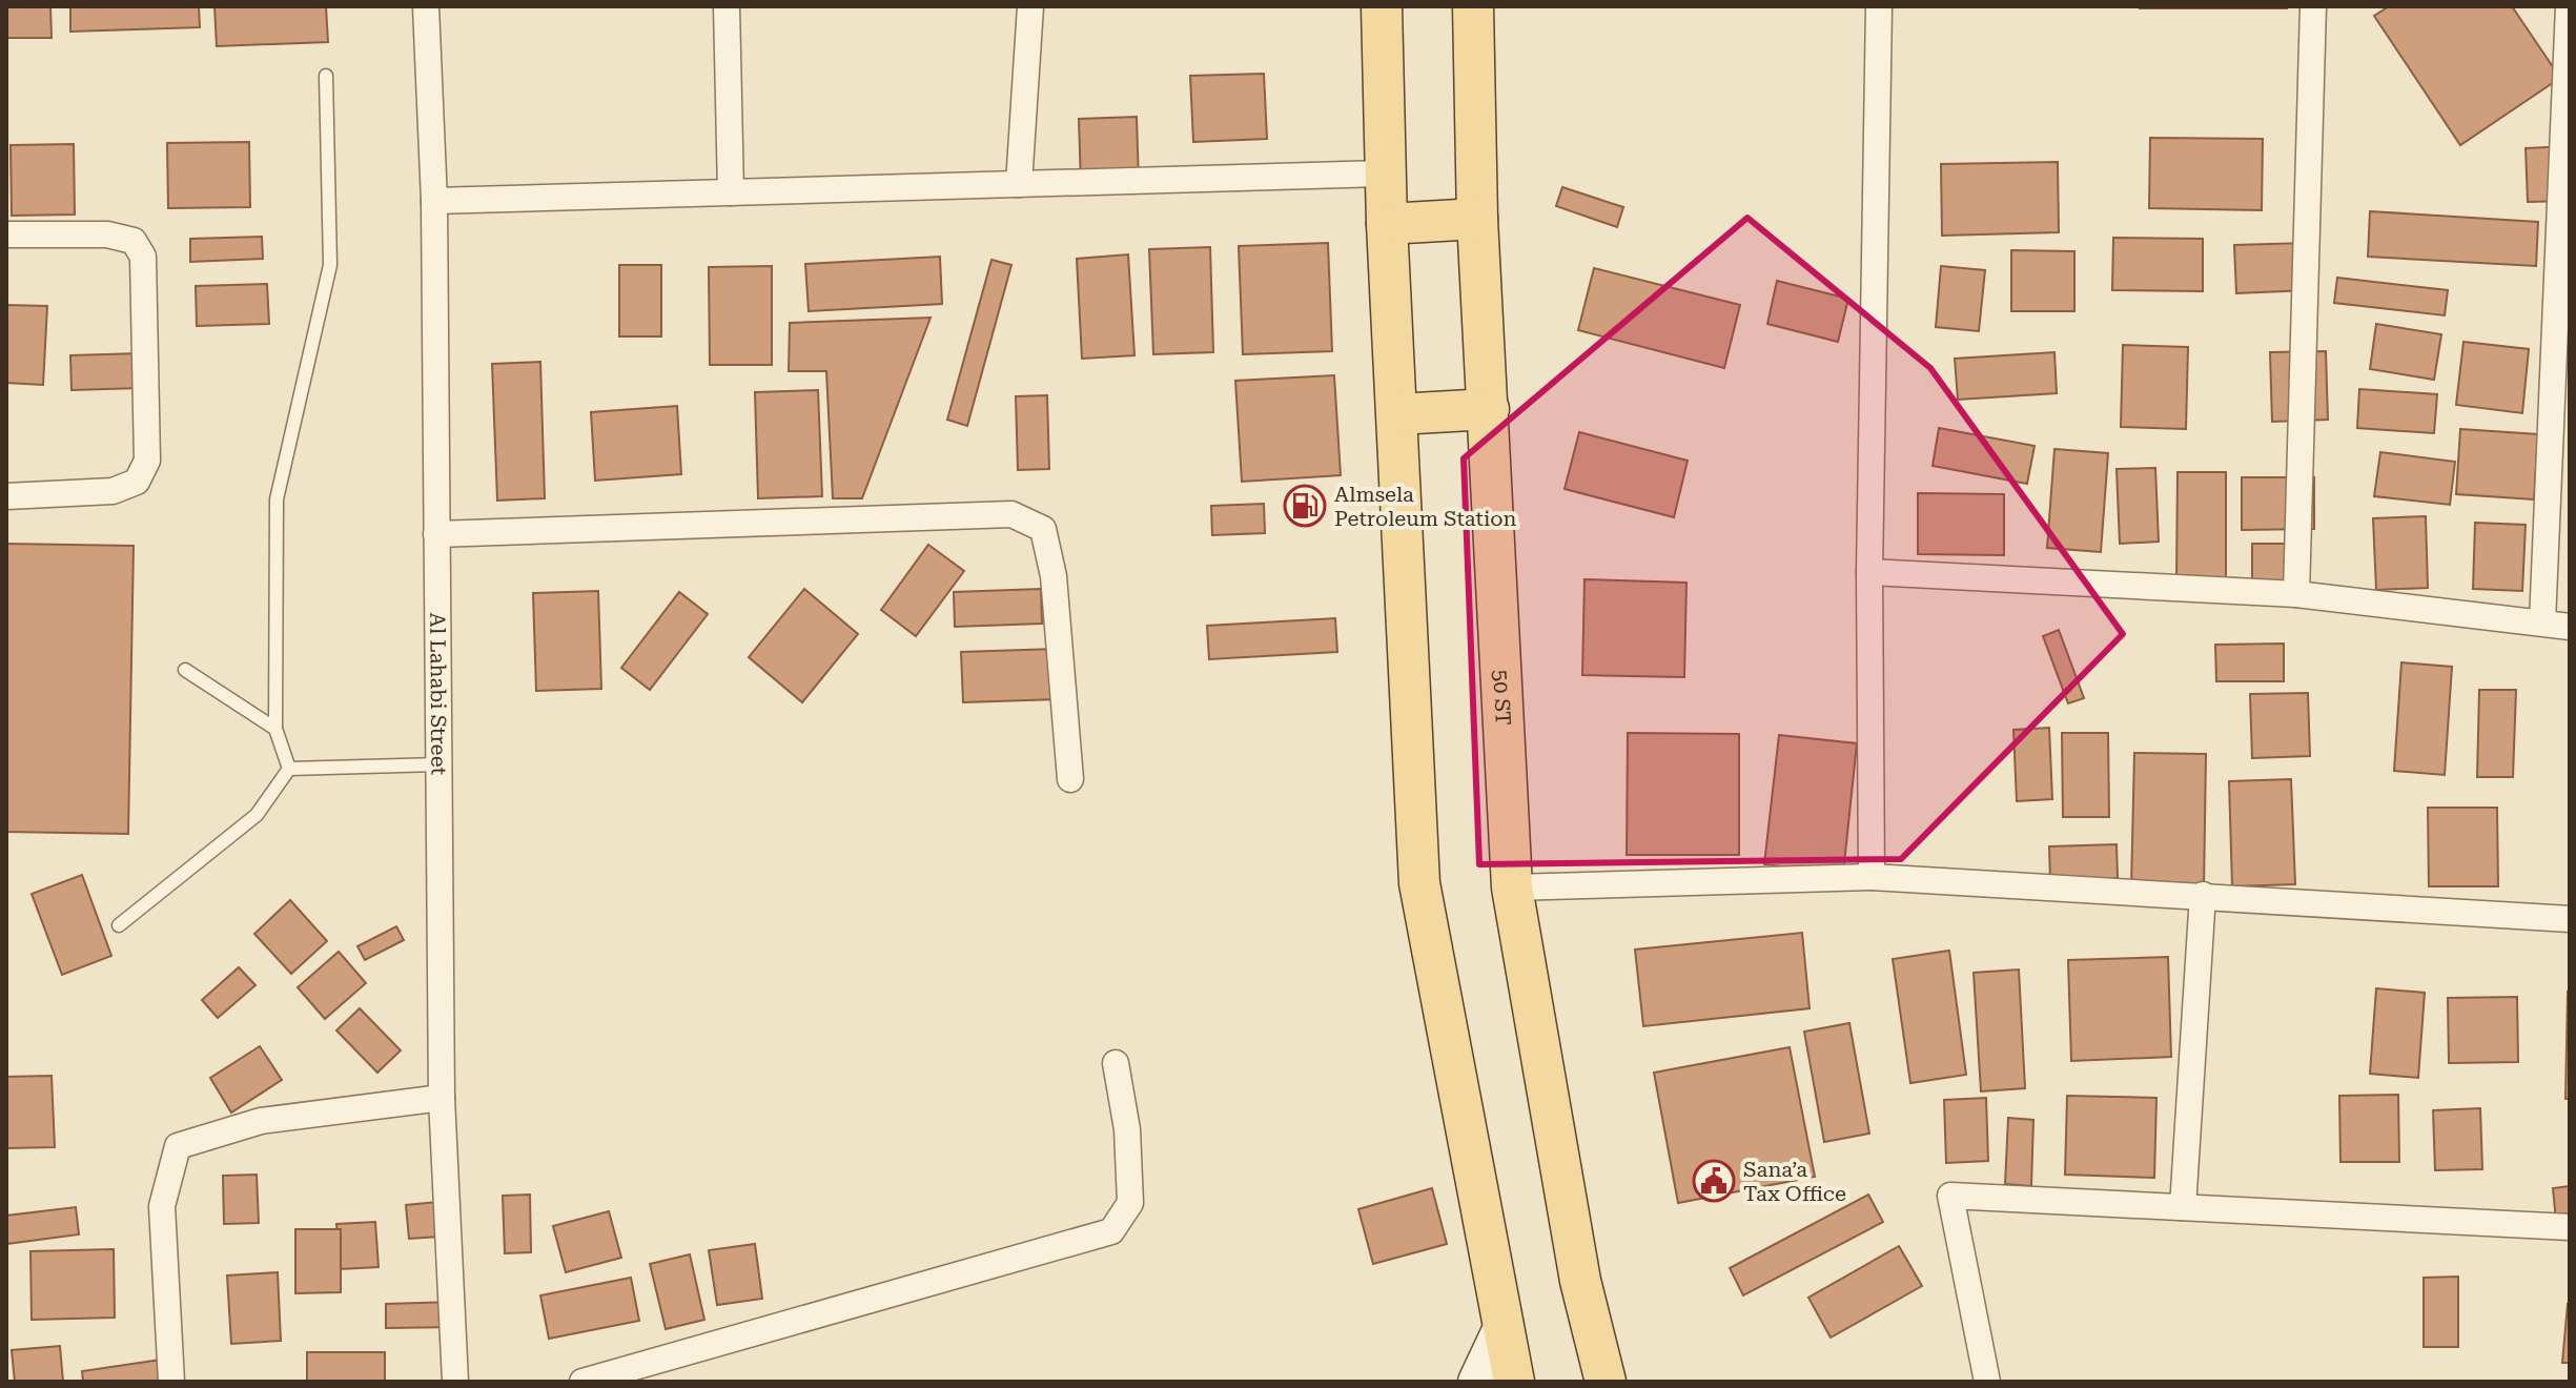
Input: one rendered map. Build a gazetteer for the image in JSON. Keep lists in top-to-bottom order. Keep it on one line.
{"streets":{"main road":["50 ST"],"street":["Al Lahabi Street"]},"places":{"fuel station":["Almsela Petroleum Station"],"public building":["Sana’a Tax Office"]}}
